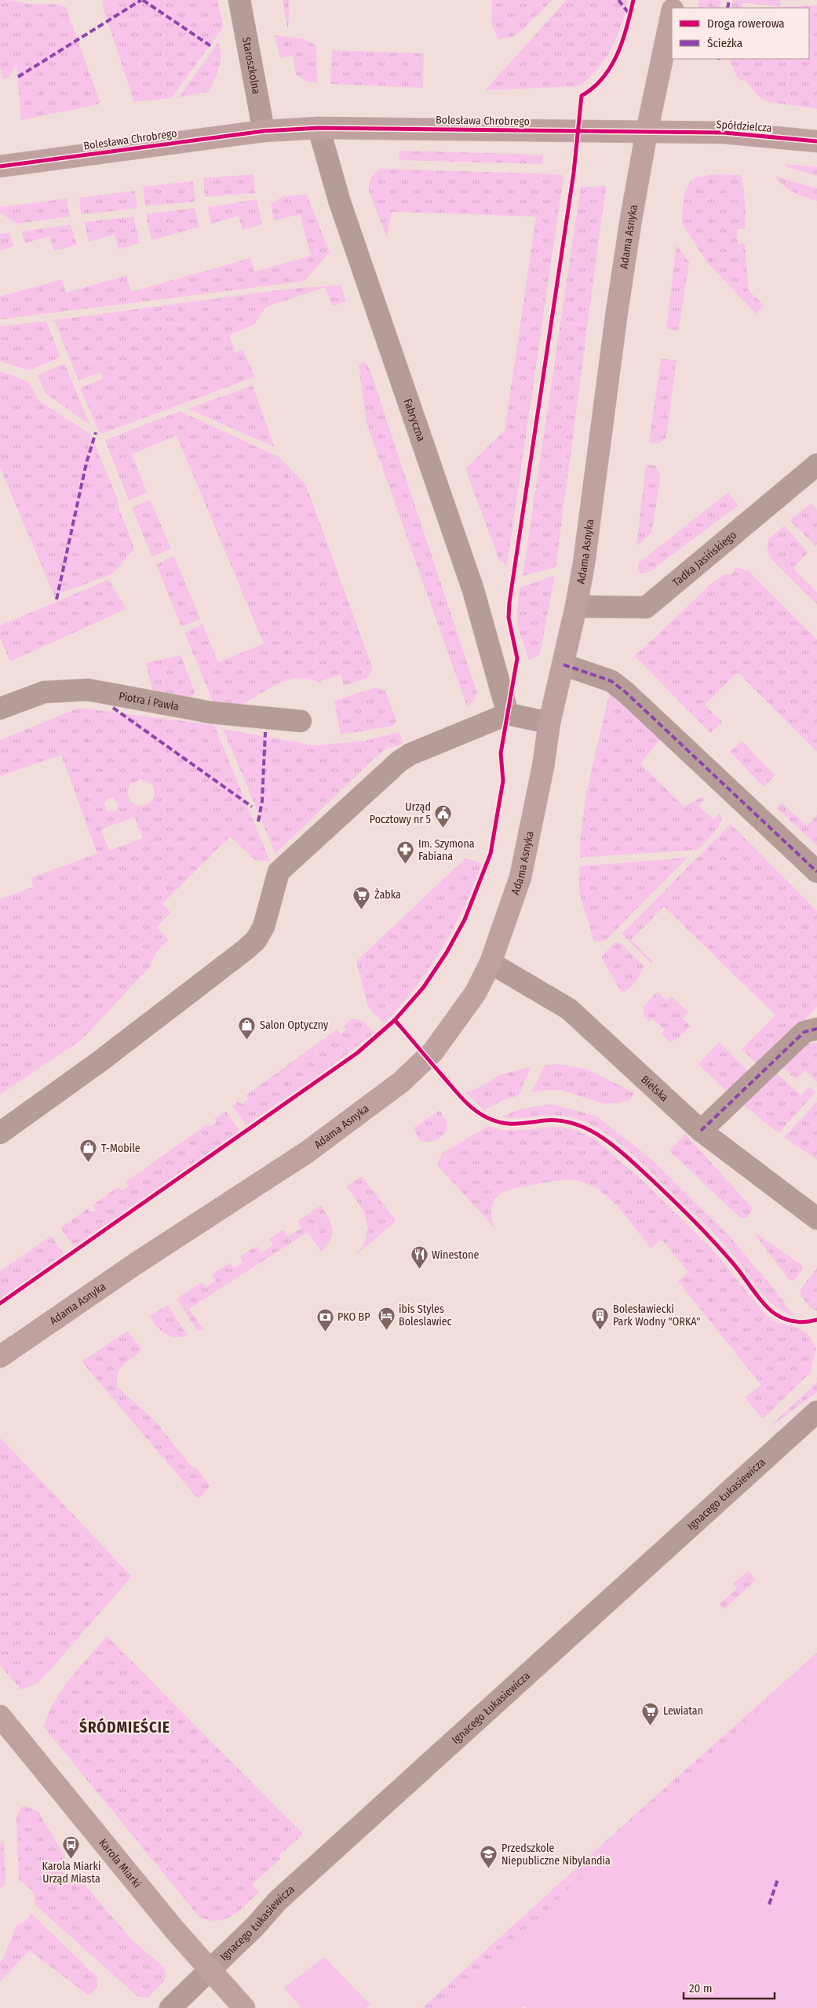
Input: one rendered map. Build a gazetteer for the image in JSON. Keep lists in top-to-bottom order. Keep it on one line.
{"streets":{"street":["Staroszkolna","Bolesława Chrobrego","Spółdzielcza","Adama Asnyka","Fabryczna","Tadka Jasińskiego","Piotra i Pawła","Bielska","Ignacego Łukasiewicza","Karola Miarki"]},"crossings":[["Staroszkolna","Bolesława Chrobrego"],["Bolesława Chrobrego","Spółdzielcza"],["Bolesława Chrobrego","Adama Asnyka"],["Bolesława Chrobrego","Fabryczna"],["Spółdzielcza","Adama Asnyka"],["Adama Asnyka","Tadka Jasińskiego"],["Adama Asnyka","Bielska"],["Ignacego Łukasiewicza","Karola Miarki"]],"districts":["ŚRÓDMIEŚCIE"],"places":{"public building":["Urząd Pocztowy nr 5"],"pharmacy":["Im. Szymona Fabiana"],"supermarket":["Żabka","Lewiatan"],"shop":["Salon Optyczny","T-Mobile"],"restaurant":["Winestone"],"hotel":["ibis Styles Boleslawiec"],"building":["Bolesławiecki Park Wodny \"ORKA\""],"bank":["PKO BP"],"bus stop":["Karola Miarki Urząd Miasta"],"school or university":["Przedszkole Niepubliczne Nibylandia"]},"legend":["Droga rowerowa","Ścieżka"],"scale_bar":"20 m"}
